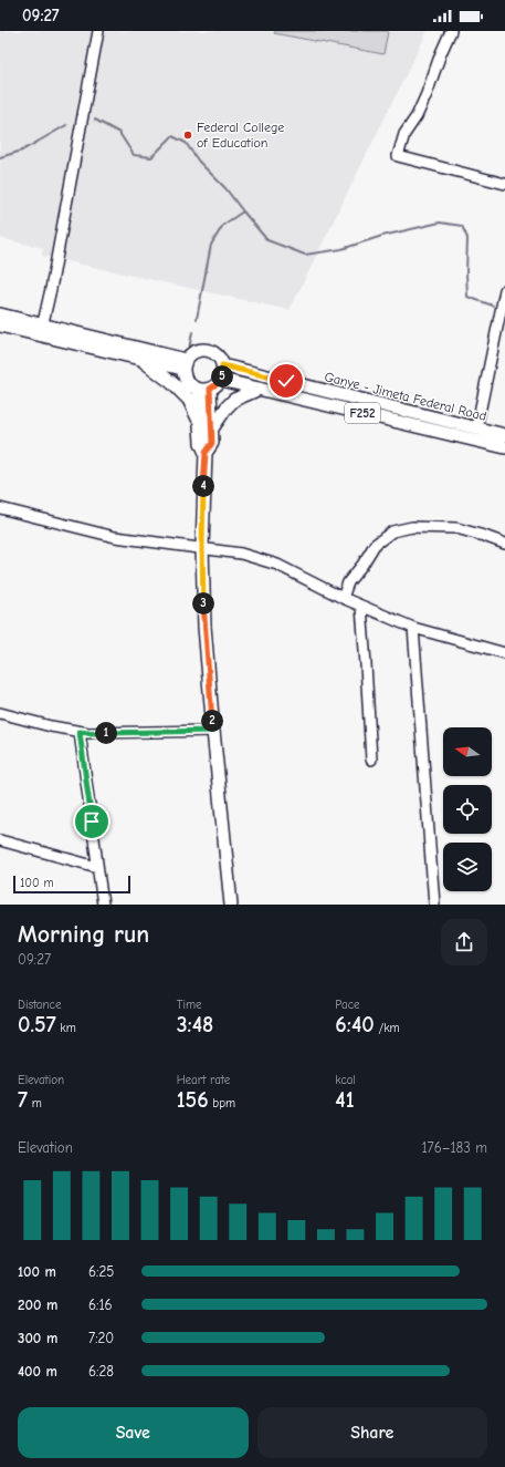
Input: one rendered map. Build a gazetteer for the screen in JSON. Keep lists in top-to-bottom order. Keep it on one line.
{"streets":{"main road":["Ganye - Jimeta Federal Road","F252"]},"places":["Federal College of Education"],"scale_bar":"100 m","north":"left","page":{"status":"09:27","pins":["5","4","3","2","1"],"scale":"100 m","heading":["Morning run","09:27"],"stats":[["Distance","0.57 km"],["Time","3:48"],["Pace","6:40 /km"],["Elevation","7 m"],["Heart rate","156 bpm"],["kcal","41"]],"chart":["Elevation","176–183 m"],"list":[{"name":"100 m","note":"6:25"},{"name":"200 m","note":"6:16"},{"name":"300 m","note":"7:20"},{"name":"400 m","note":"6:28"}],"buttons":["Save","Share"]}}
